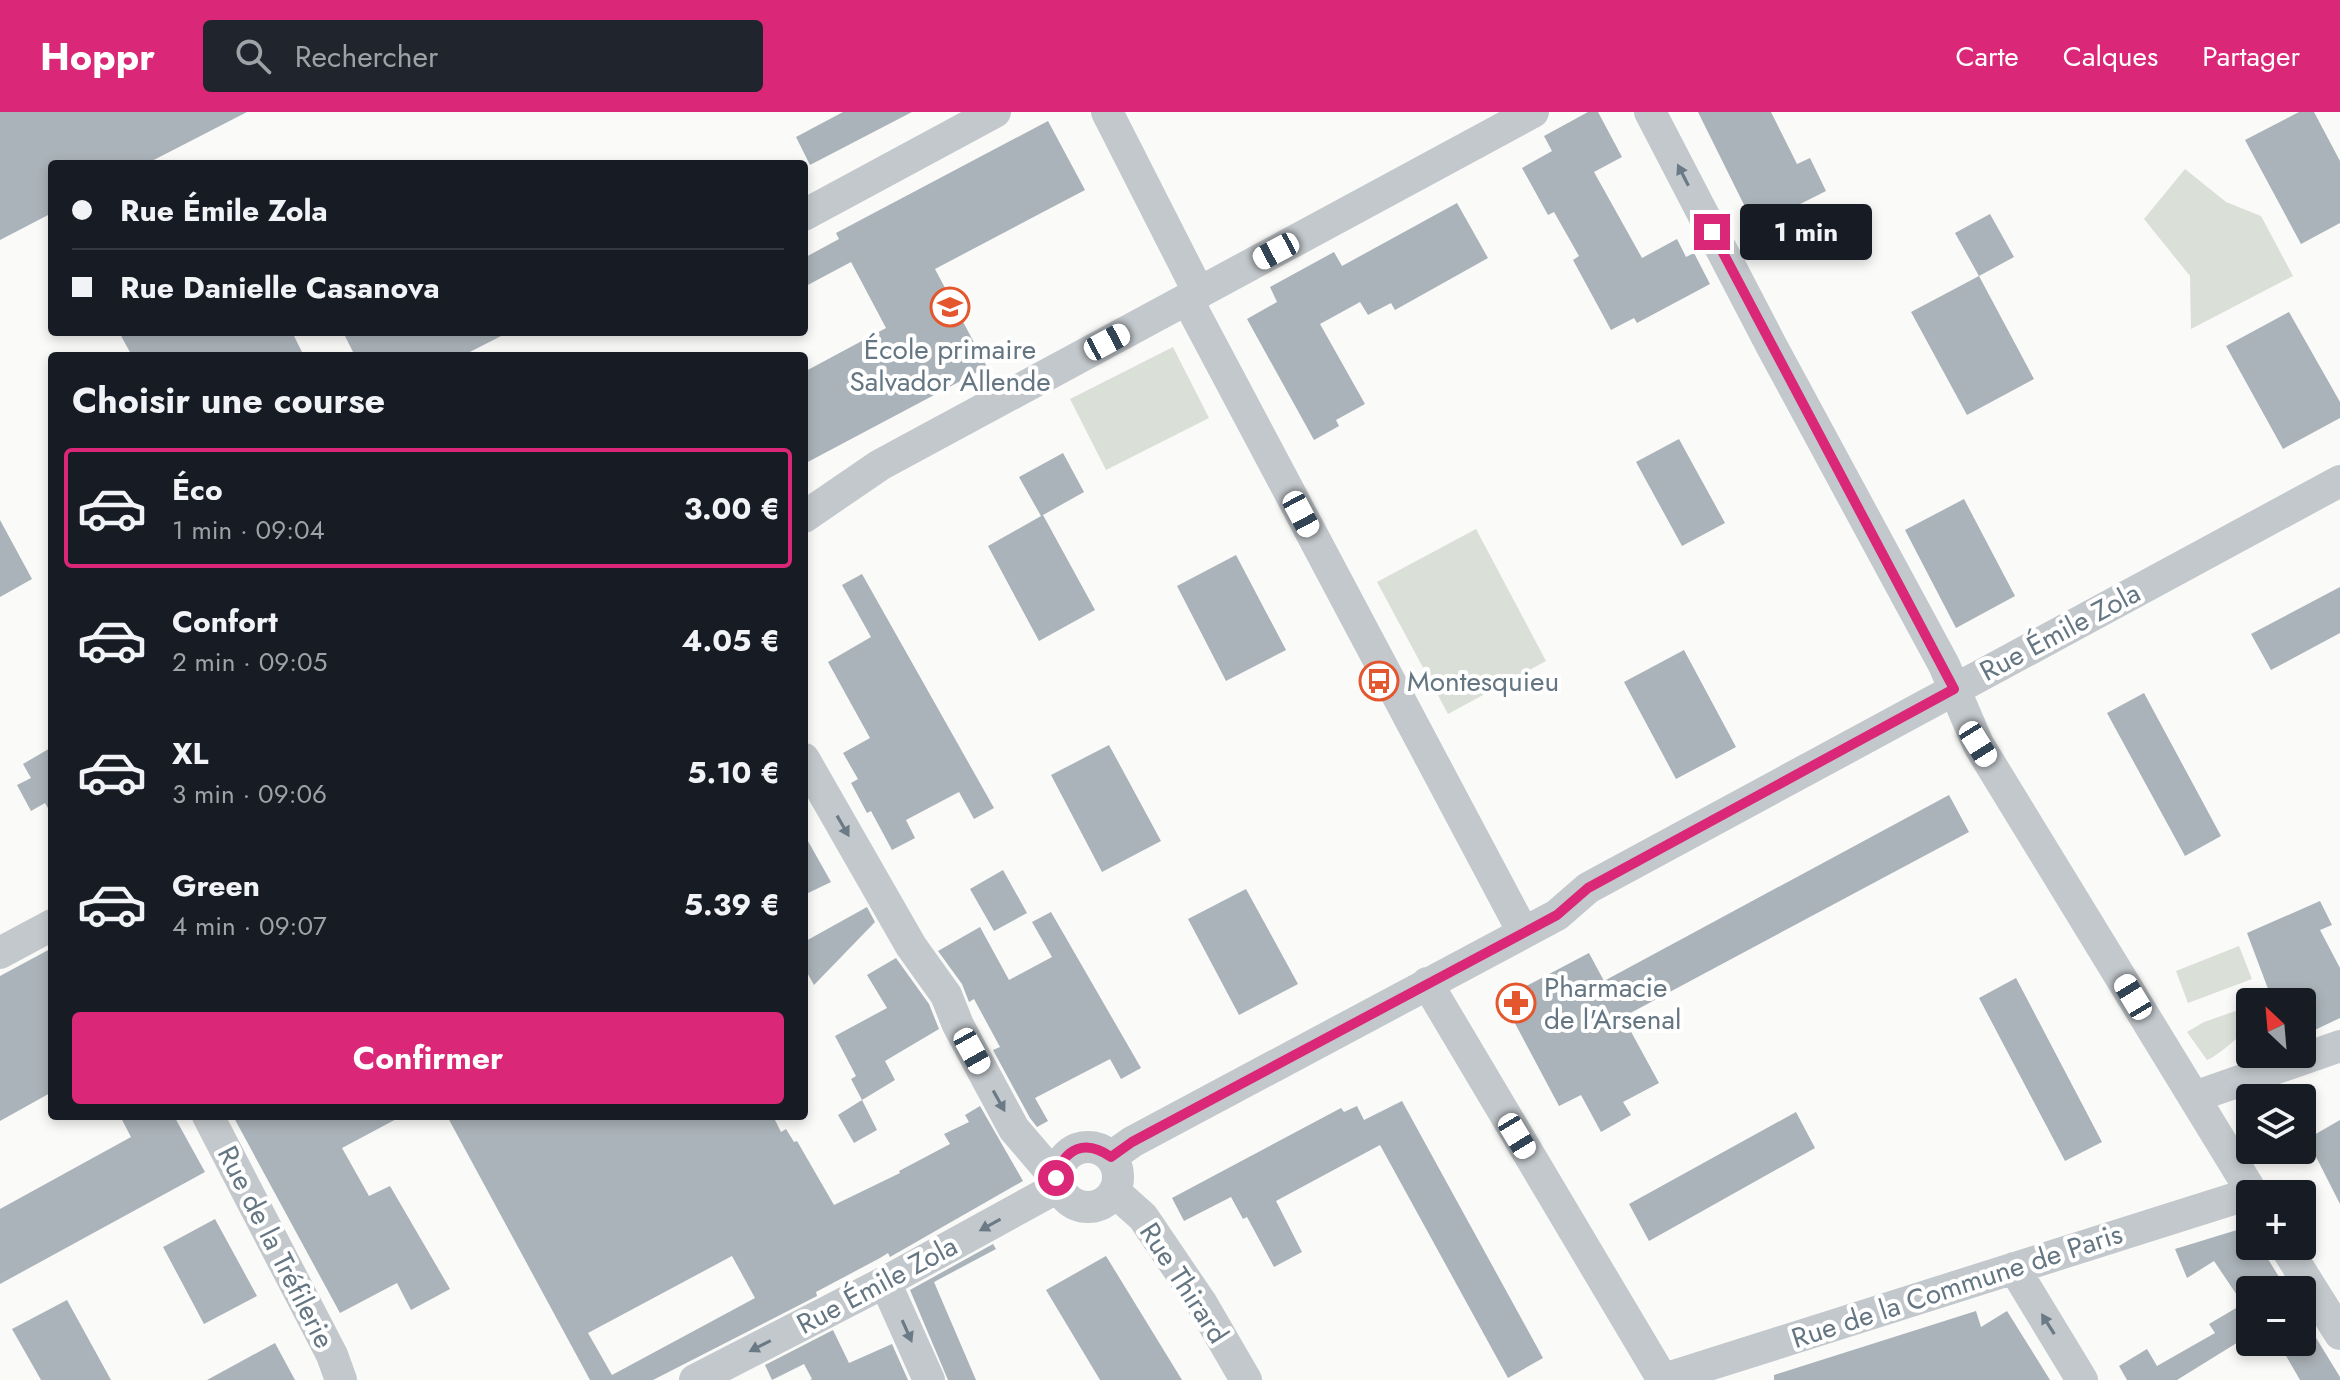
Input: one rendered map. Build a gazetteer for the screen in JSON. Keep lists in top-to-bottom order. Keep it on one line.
{"streets":{"street":["Rue Émile Zola","Rue de la Tréfilerie","Rue Thirard","Rue de la Commune de Paris"]},"crossings":[["Rue Émile Zola","Rue Thirard"]],"places":{"school or university":["École primaire Salvador Allende"],"bus stop":["Montesquieu"],"pharmacy":["Pharmacie de l'Arsenal"]},"north":"top left","page":{"header":"Hoppr","search":"Rechercher","nav":["Carte","Calques","Partager"],"banner":["Rue Émile Zola","Rue Danielle Casanova"],"bubble":"1 min","heading":"Choisir une course","list":[{"name":"Éco","note":"1 min · 09:04","value":"3.00 €"},{"name":"Confort","note":"2 min · 09:05","value":"4.05 €"},{"name":"XL","note":"3 min · 09:06","value":"5.10 €"},{"name":"Green","note":"4 min · 09:07","value":"5.39 €"}],"map_buttons":["+","−"],"buttons":"Confirmer"}}
